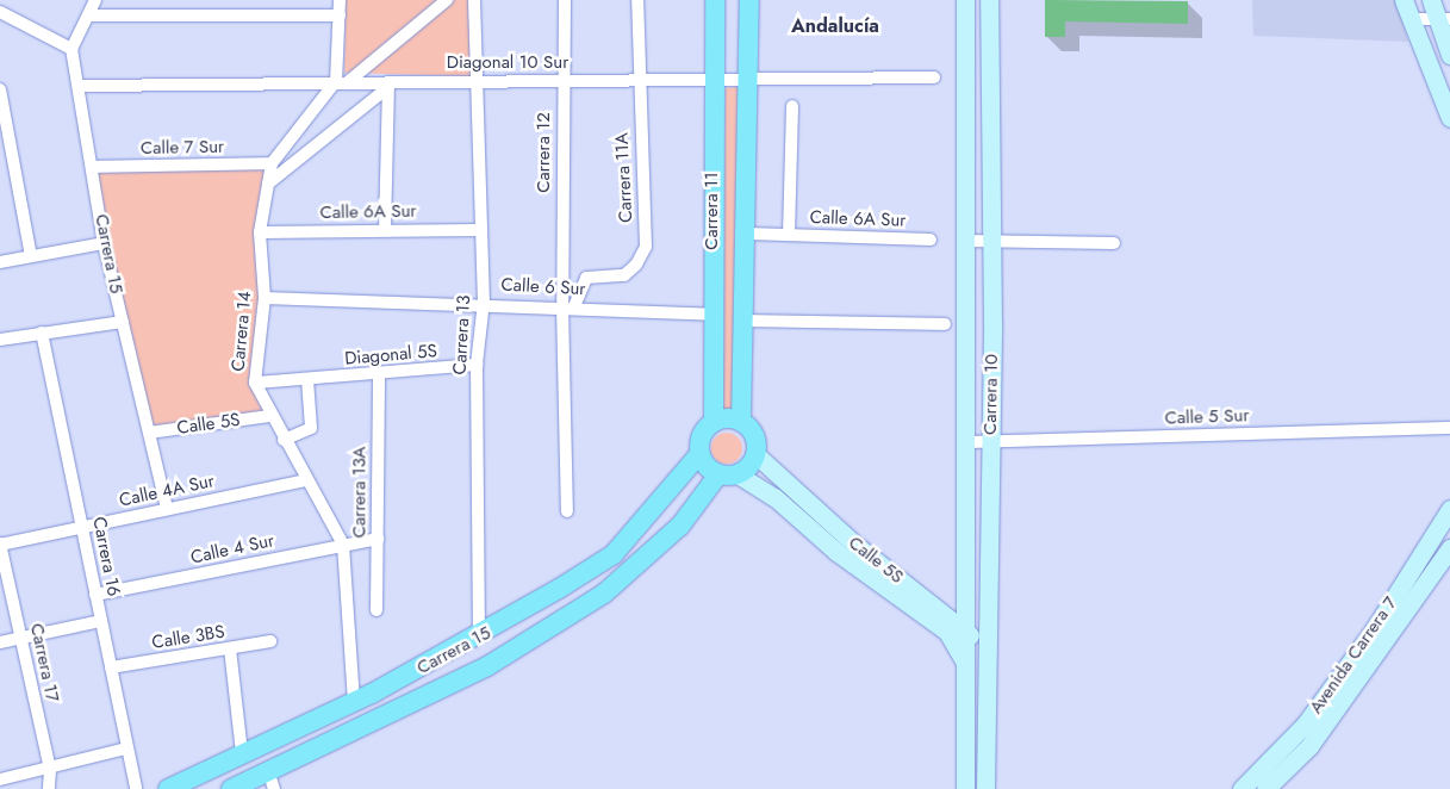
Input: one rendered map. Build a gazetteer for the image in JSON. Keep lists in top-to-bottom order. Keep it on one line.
{"streets":{"main road":["Carrera 11","Carrera 15","Carrera 10","Calle 5S","Avenida Carrera 7"],"street":["Diagonal 10 Sur","Calle 7 Sur","Carrera 12","Carrera 11A","Calle 6A Sur","Calle 6 Sur","Carrera 14","Carrera 13","Diagonal 5S","Calle 5 Sur","Calle 4A Sur","Carrera 13A","Calle 4 Sur","Carrera 16","Calle 3BS","Carrera 17"]},"crossings":[["Diagonal 10 Sur","Carrera 12"],["Diagonal 10 Sur","Carrera 11A"],["Diagonal 10 Sur","Carrera 11"],["Diagonal 10 Sur","Carrera 15"],["Diagonal 10 Sur","Carrera 14"],["Diagonal 10 Sur","Carrera 13"],["Calle 7 Sur","Carrera 15"],["Calle 7 Sur","Carrera 14"],["Carrera 12","Carrera 11A"],["Carrera 12","Calle 6 Sur"],["Carrera 11A","Calle 6 Sur"],["Carrera 11","Calle 6A Sur"],["Carrera 11","Carrera 15"],["Carrera 11","Calle 6 Sur"],["Carrera 11","Calle 5S"],["Calle 6A Sur","Carrera 14"],["Calle 6A Sur","Carrera 13"],["Carrera 15","Carrera 14"],["Carrera 15","Carrera 13"],["Carrera 15","Calle 5S"],["Carrera 15","Calle 4A Sur"],["Calle 6 Sur","Carrera 14"],["Calle 6 Sur","Carrera 13"],["Carrera 14","Calle 5S"],["Carrera 14","Calle 4A Sur"],["Carrera 14","Calle 4 Sur"],["Carrera 13","Diagonal 5S"],["Diagonal 5S","Carrera 13A"],["Carrera 10","Calle 5 Sur"],["Carrera 10","Calle 5S"],["Calle 4A Sur","Carrera 16"],["Calle 4A Sur","Carrera 17"],["Carrera 13A","Calle 4 Sur"],["Calle 4 Sur","Carrera 16"],["Carrera 16","Calle 3BS"]],"districts":["Andalucía"]}
